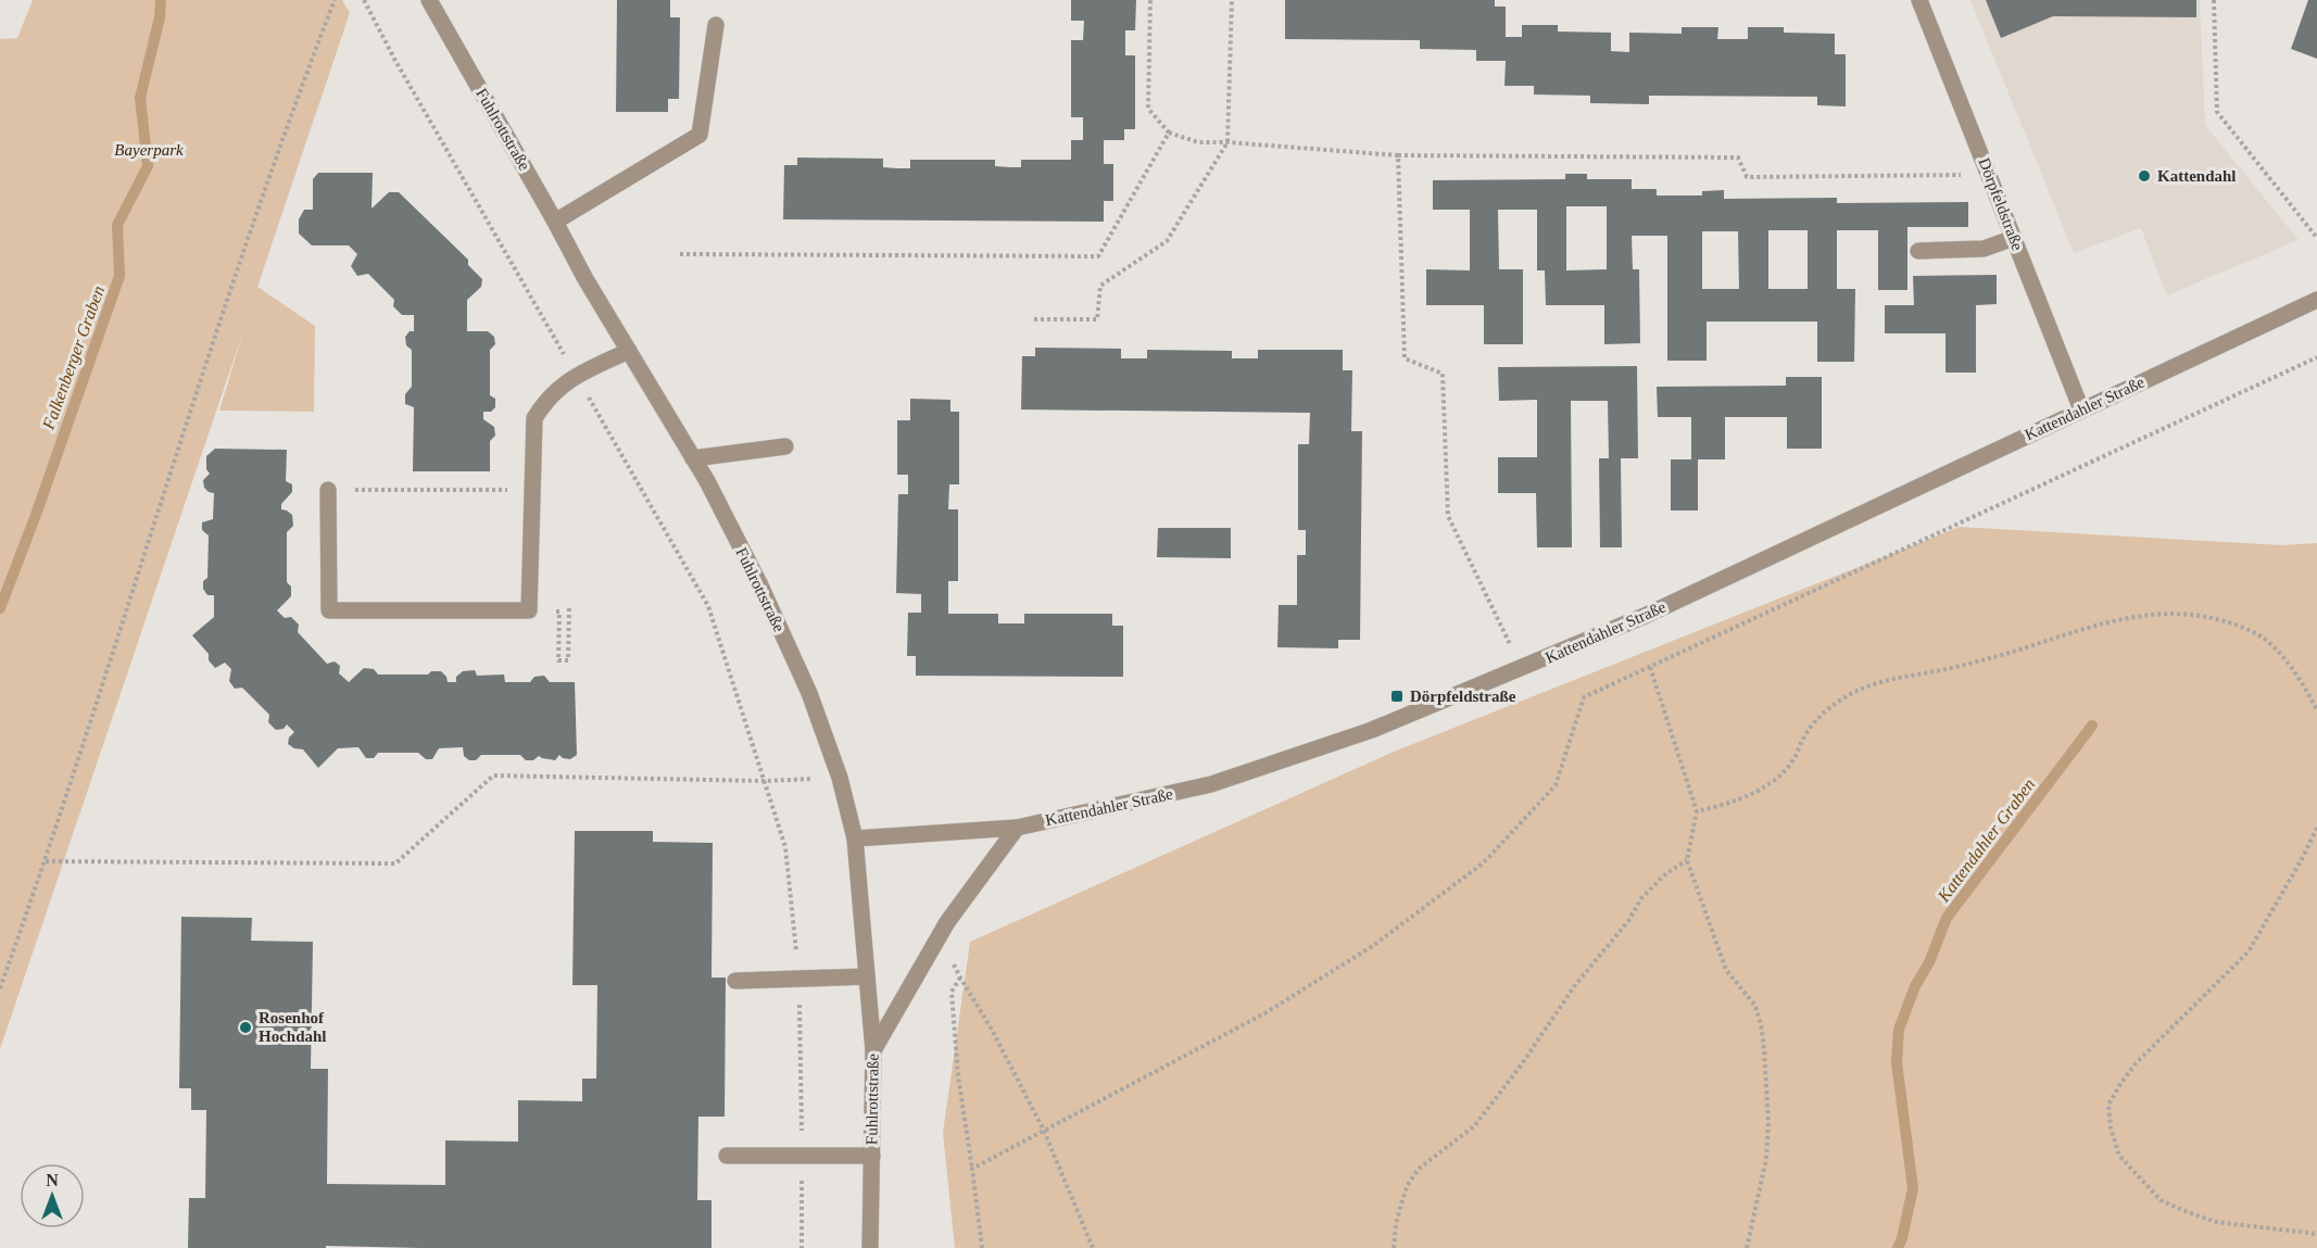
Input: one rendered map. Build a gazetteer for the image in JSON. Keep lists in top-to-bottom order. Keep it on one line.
{"streets":{"street":["Fuhlrottstraße","Dörpfeldstraße","Kattendahler Straße"]},"crossings":[["Fuhlrottstraße","Kattendahler Straße"],["Dörpfeldstraße","Kattendahler Straße"]],"water":["Falkenberger Graben","Kattendahler Graben"],"parks":["Bayerpark"],"places":{"other":["Kattendahl","Rosenhof Hochdahl"],"transit":["Dörpfeldstraße"]},"north":"top"}
